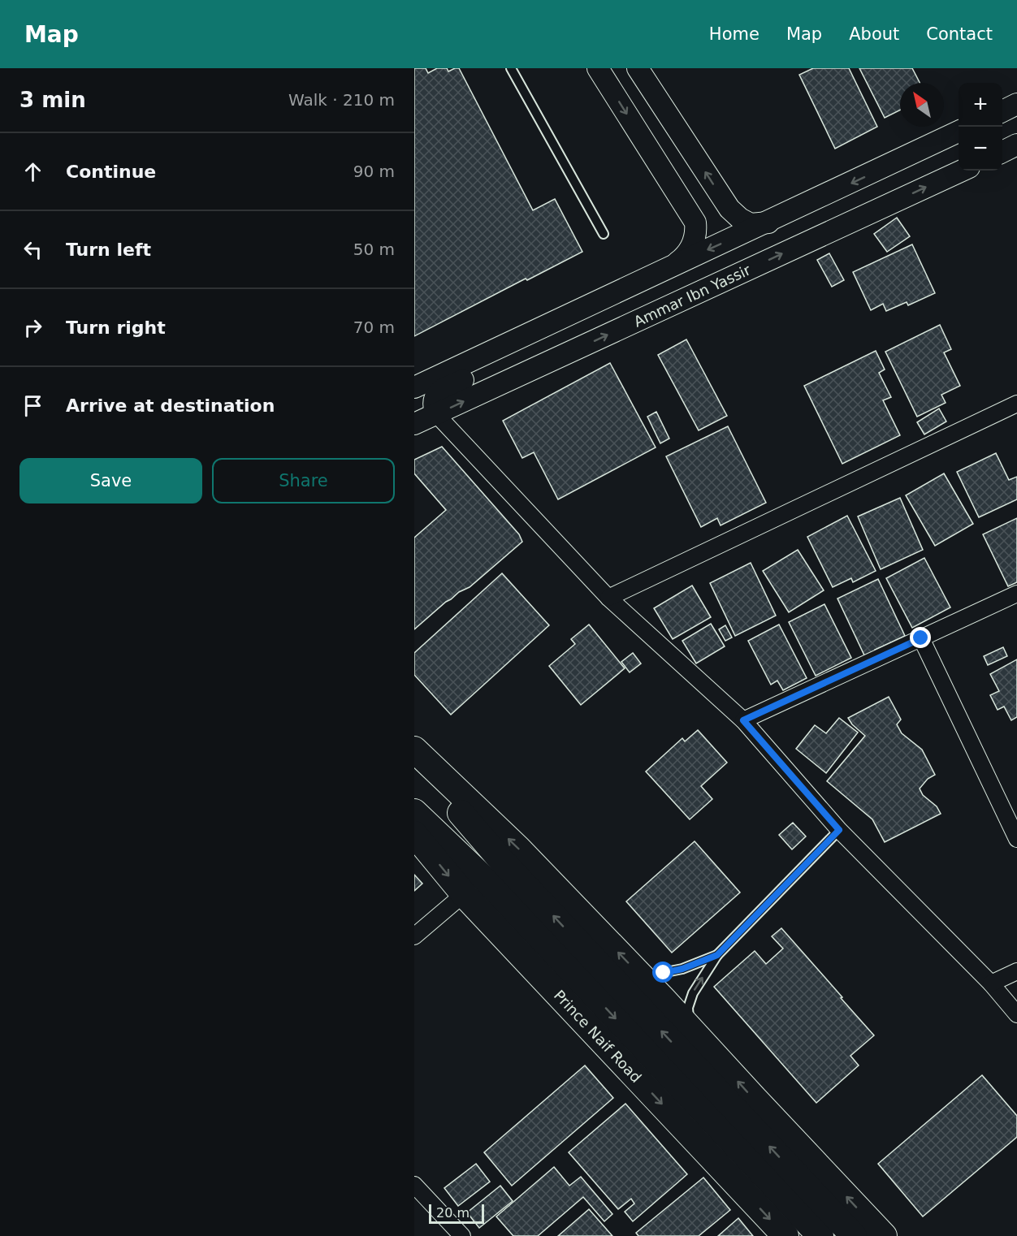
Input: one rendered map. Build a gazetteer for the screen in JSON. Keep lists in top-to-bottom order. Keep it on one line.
{"streets":{"main road":["Prince Naif Road"],"street":["Ammar Ibn Yassir"]},"scale_bar":"20 m","north":"top left","page":{"header":"Map","nav":["Home","Map","About","Contact"],"heading":["3 min","Walk · 210 m"],"map_buttons":["+","−"],"list":[["Continue","90 m"],["Turn left","50 m"],["Turn right","70 m"],"Arrive at destination"],"buttons":["Save","Share"],"scale":"20 m"}}
